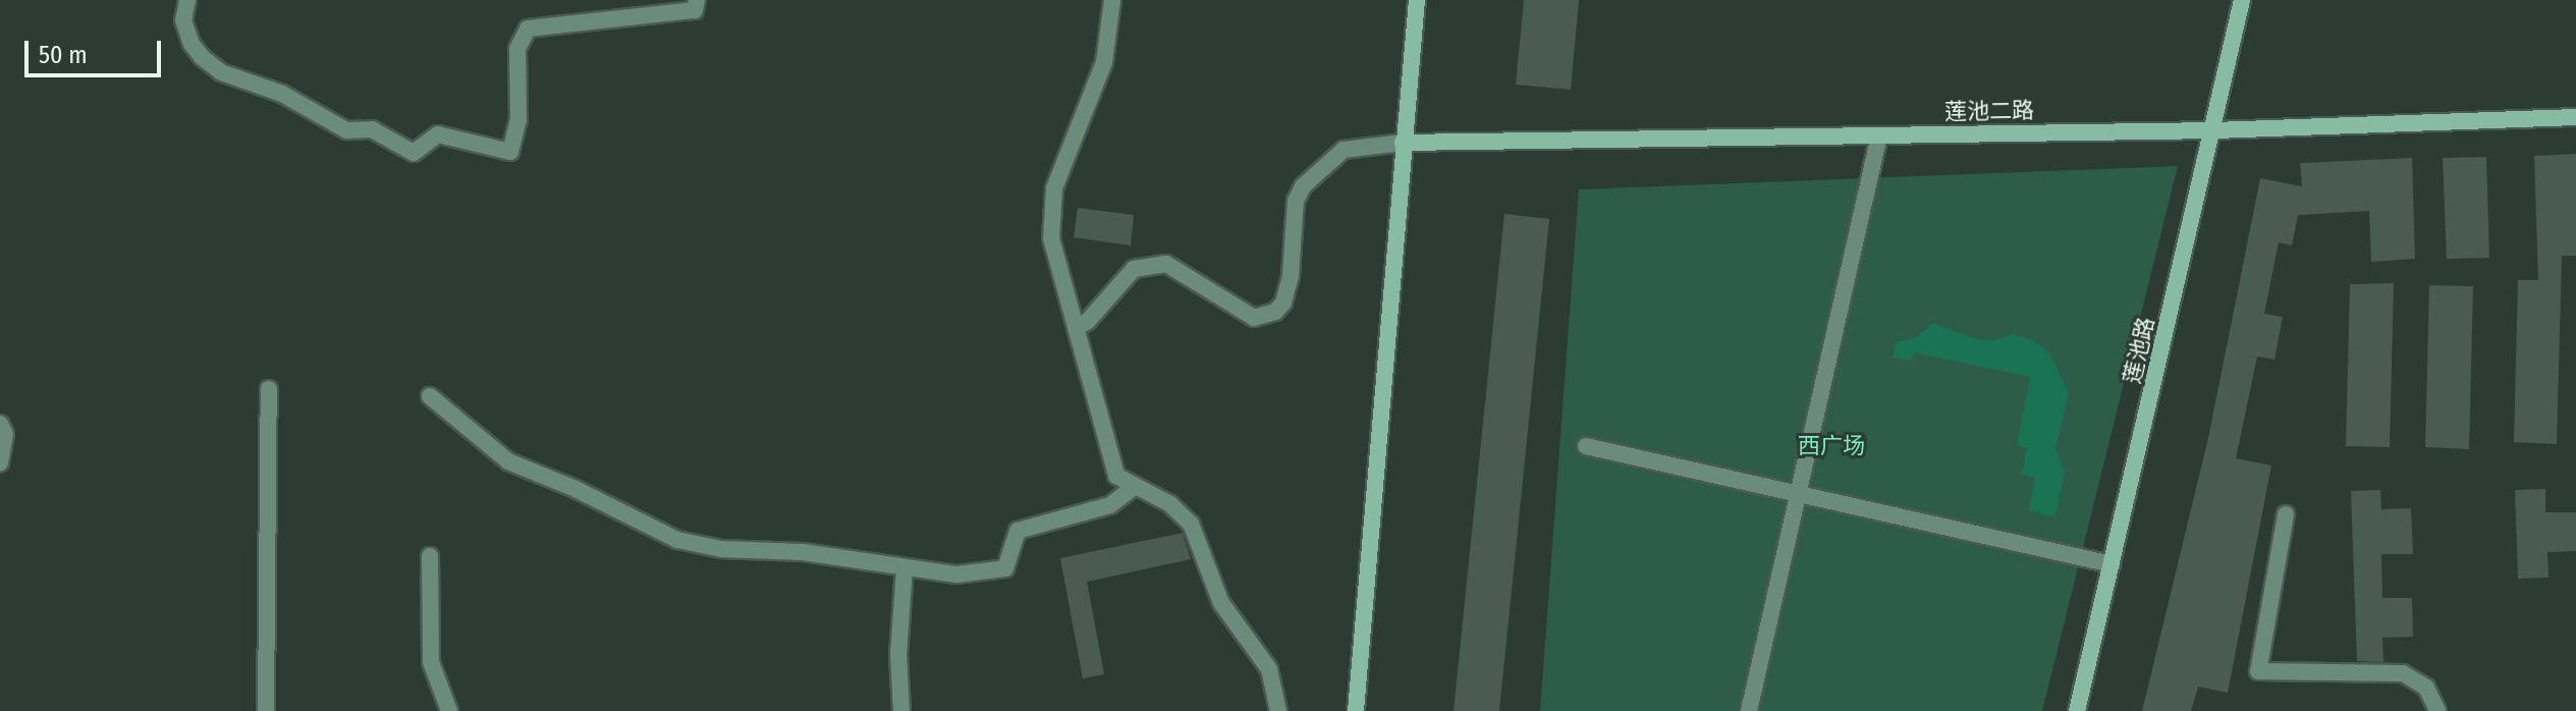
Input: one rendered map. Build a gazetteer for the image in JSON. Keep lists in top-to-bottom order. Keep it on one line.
{"streets":{"street":["莲池二路","莲池路"]},"crossings":[["莲池二路","莲池路"]],"parks":["西广场"],"scale_bar":"50 m"}
